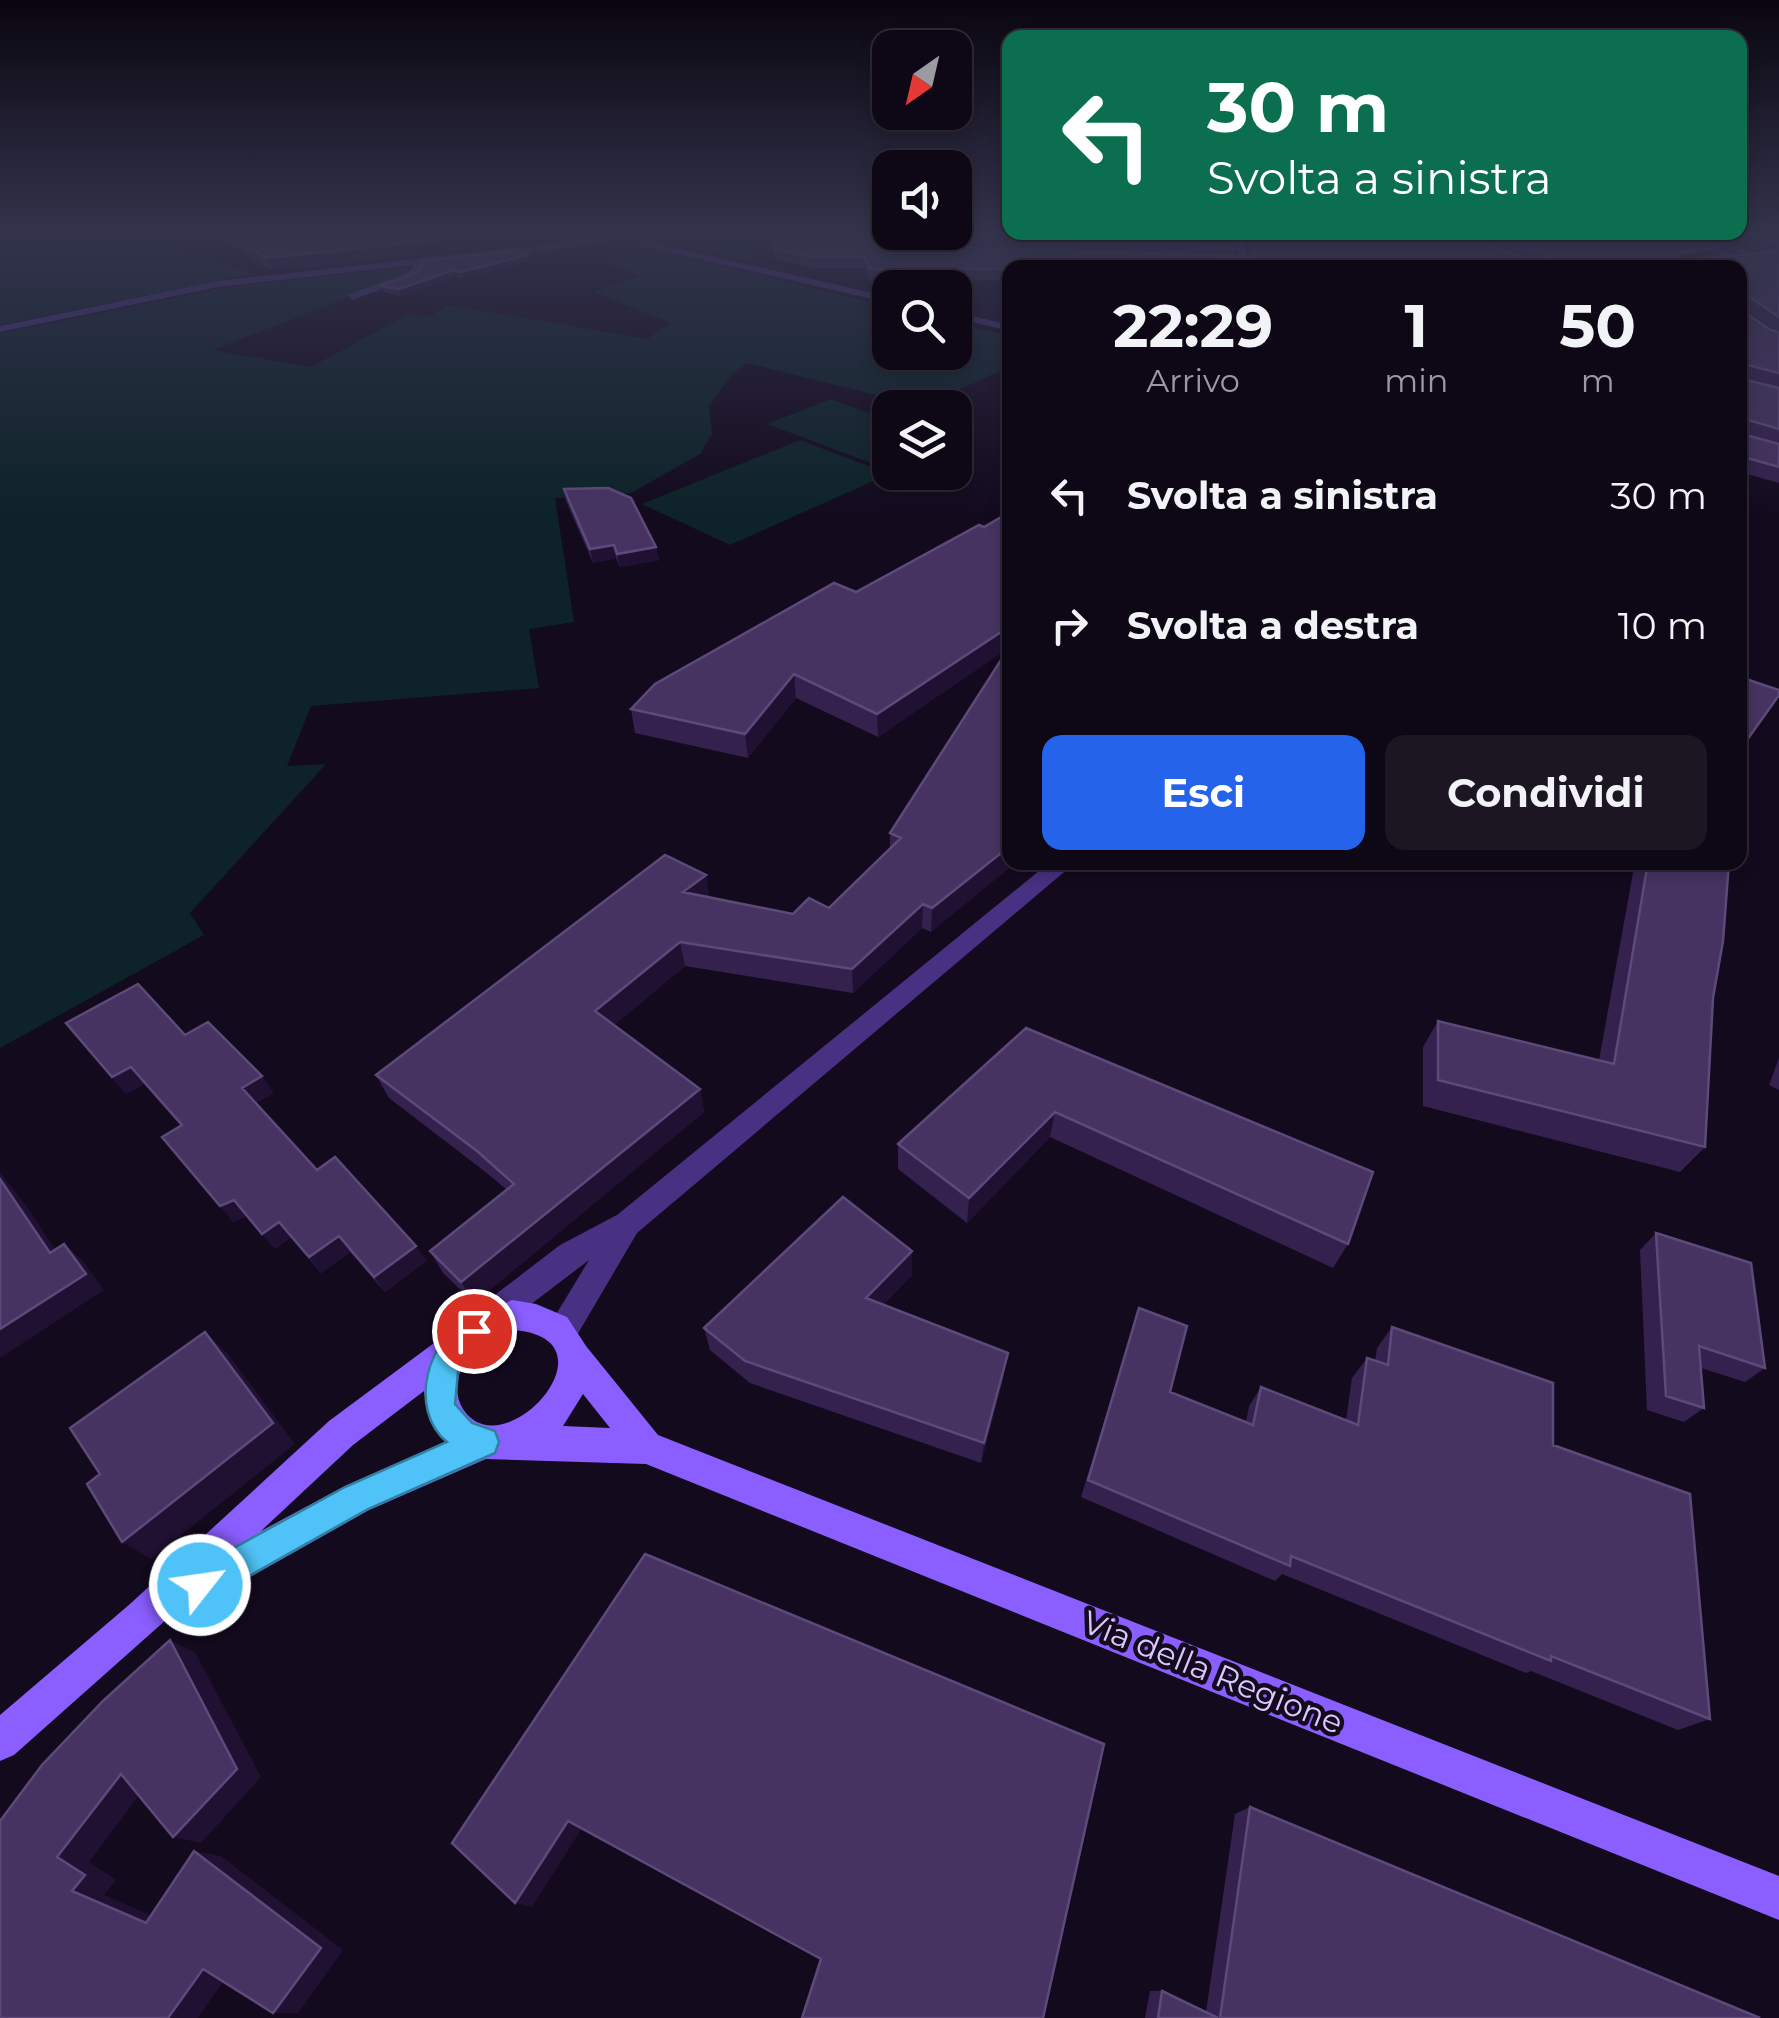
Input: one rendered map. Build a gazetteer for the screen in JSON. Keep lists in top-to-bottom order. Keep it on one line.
{"streets":{"main road":["Via della Regione"]},"north":"bottom left","page":{"turn":["30 m","Svolta a sinistra"],"eta":["22:29","Arrivo","1","min","50","m"],"list":[{"name":"Svolta a sinistra","value":"30 m"},{"name":"Svolta a destra","value":"10 m"}],"buttons":["Esci","Condividi"]}}
